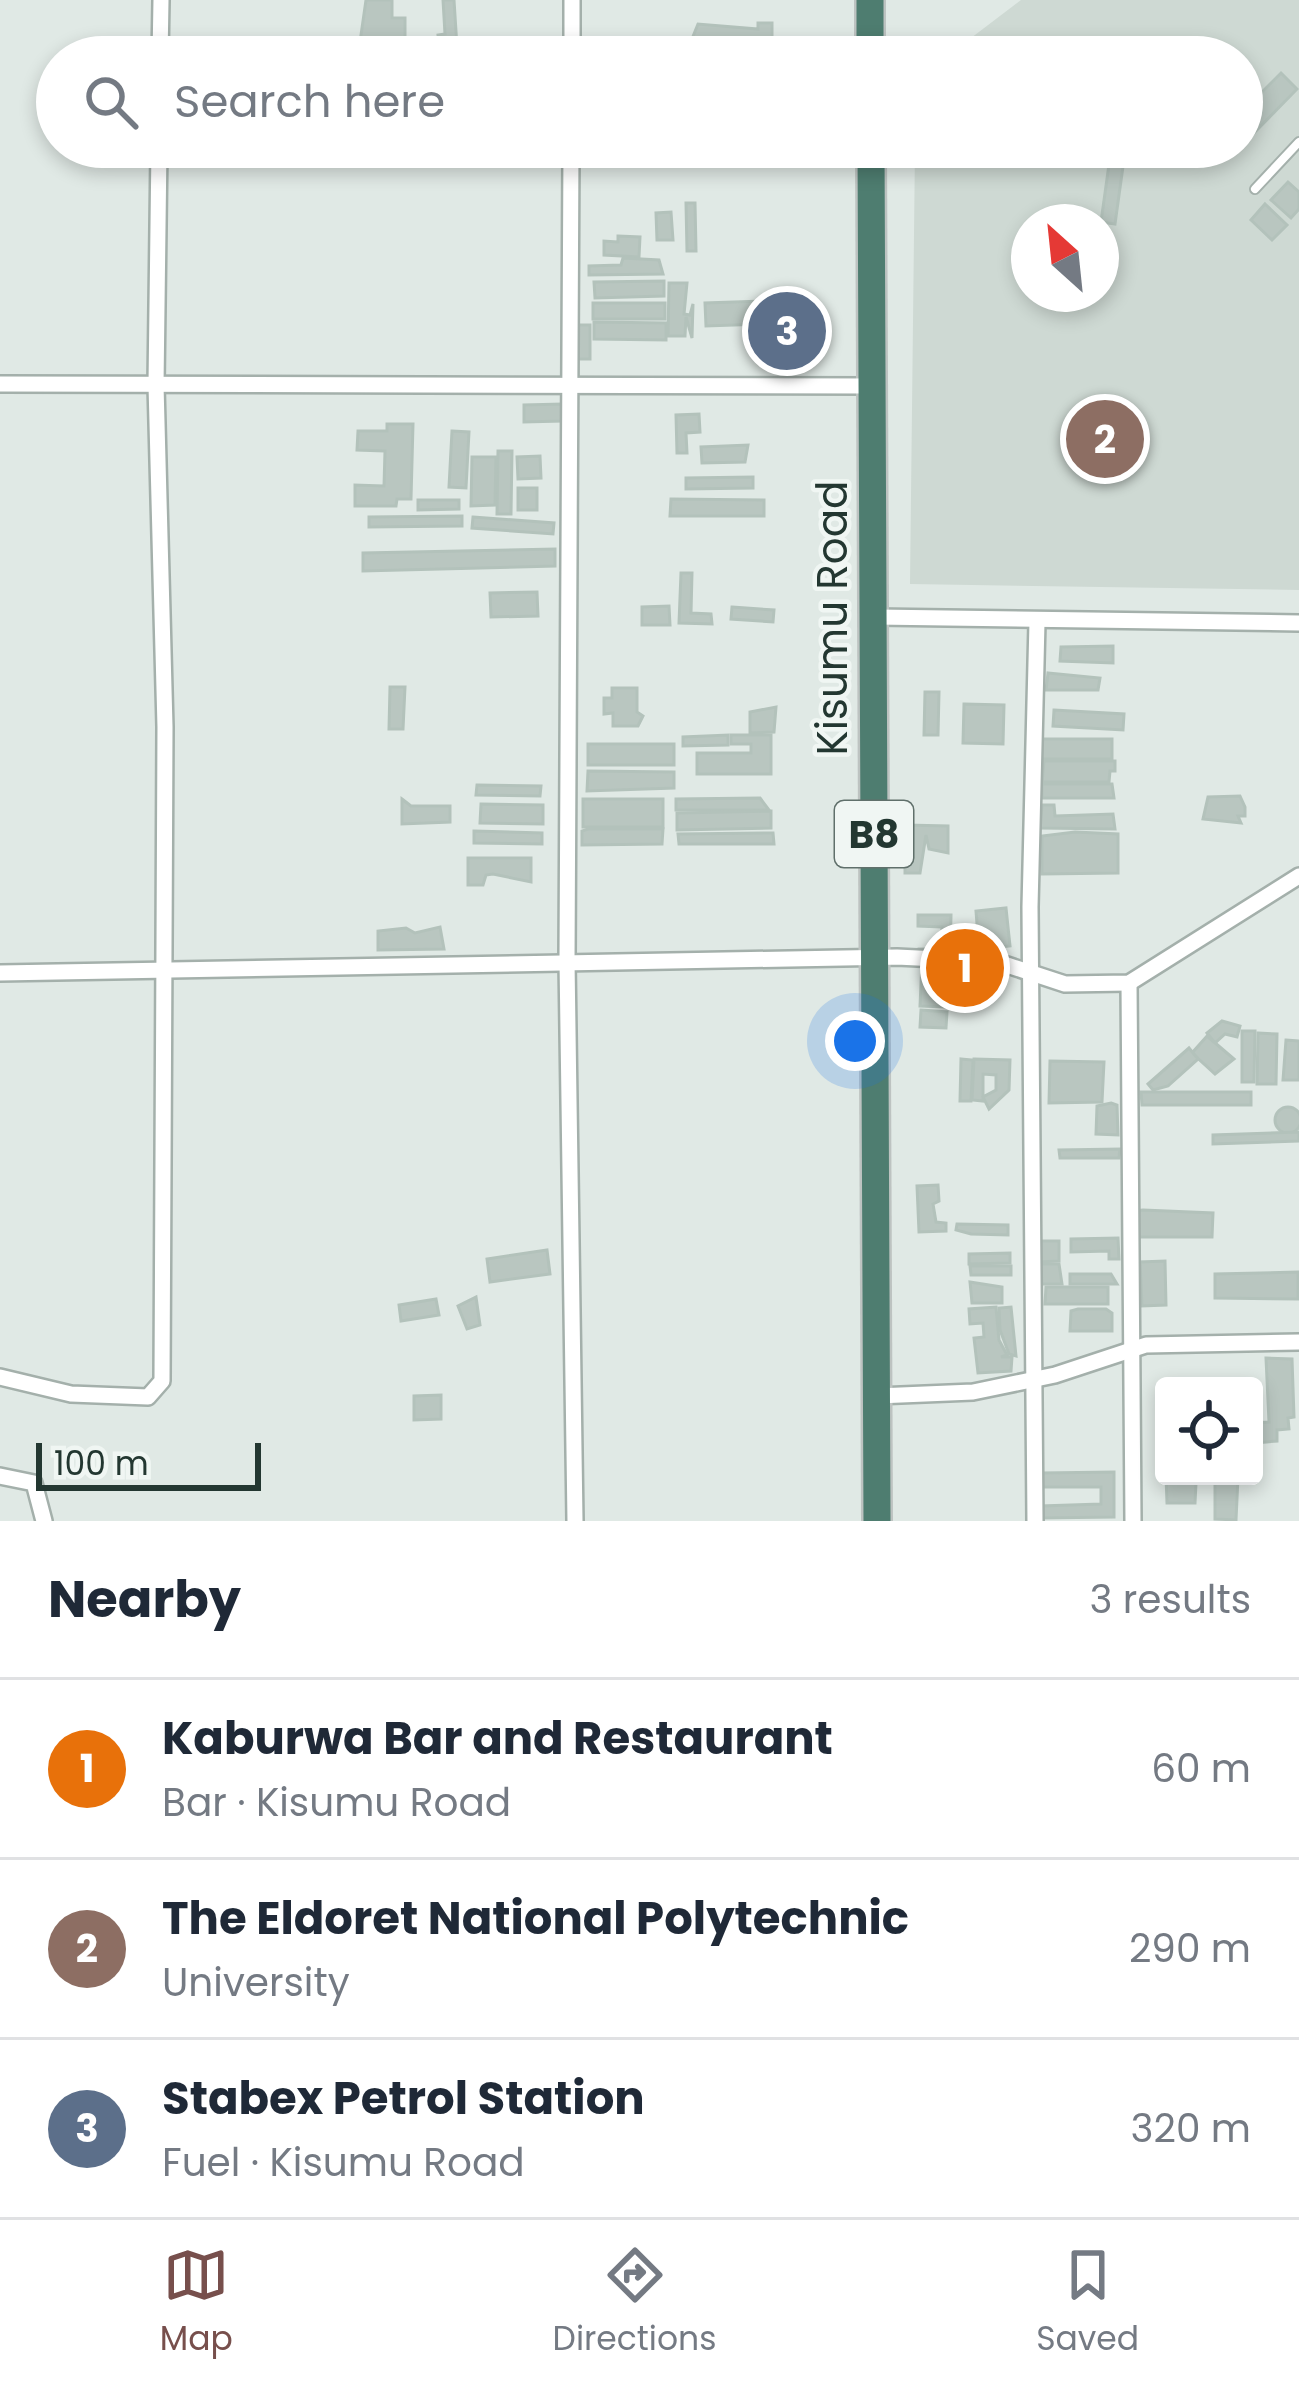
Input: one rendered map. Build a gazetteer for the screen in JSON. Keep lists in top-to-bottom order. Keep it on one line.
{"streets":{"highway":["Kisumu Road","B8"]},"scale_bar":"100 m","north":"top left","page":{"search":"Search here","pins":["3","2","1"],"scale":"100 m","heading":["Nearby","3 results"],"list":[{"mark":"1","name":"Kaburwa Bar and Restaurant","note":"Bar · Kisumu Road","value":"60 m"},{"mark":"2","name":"The Eldoret National Polytechnic","note":"University","value":"290 m"},{"mark":"3","name":"Stabex Petrol Station","note":"Fuel · Kisumu Road","value":"320 m"}],"nav":["Map","Directions","Saved"]}}
